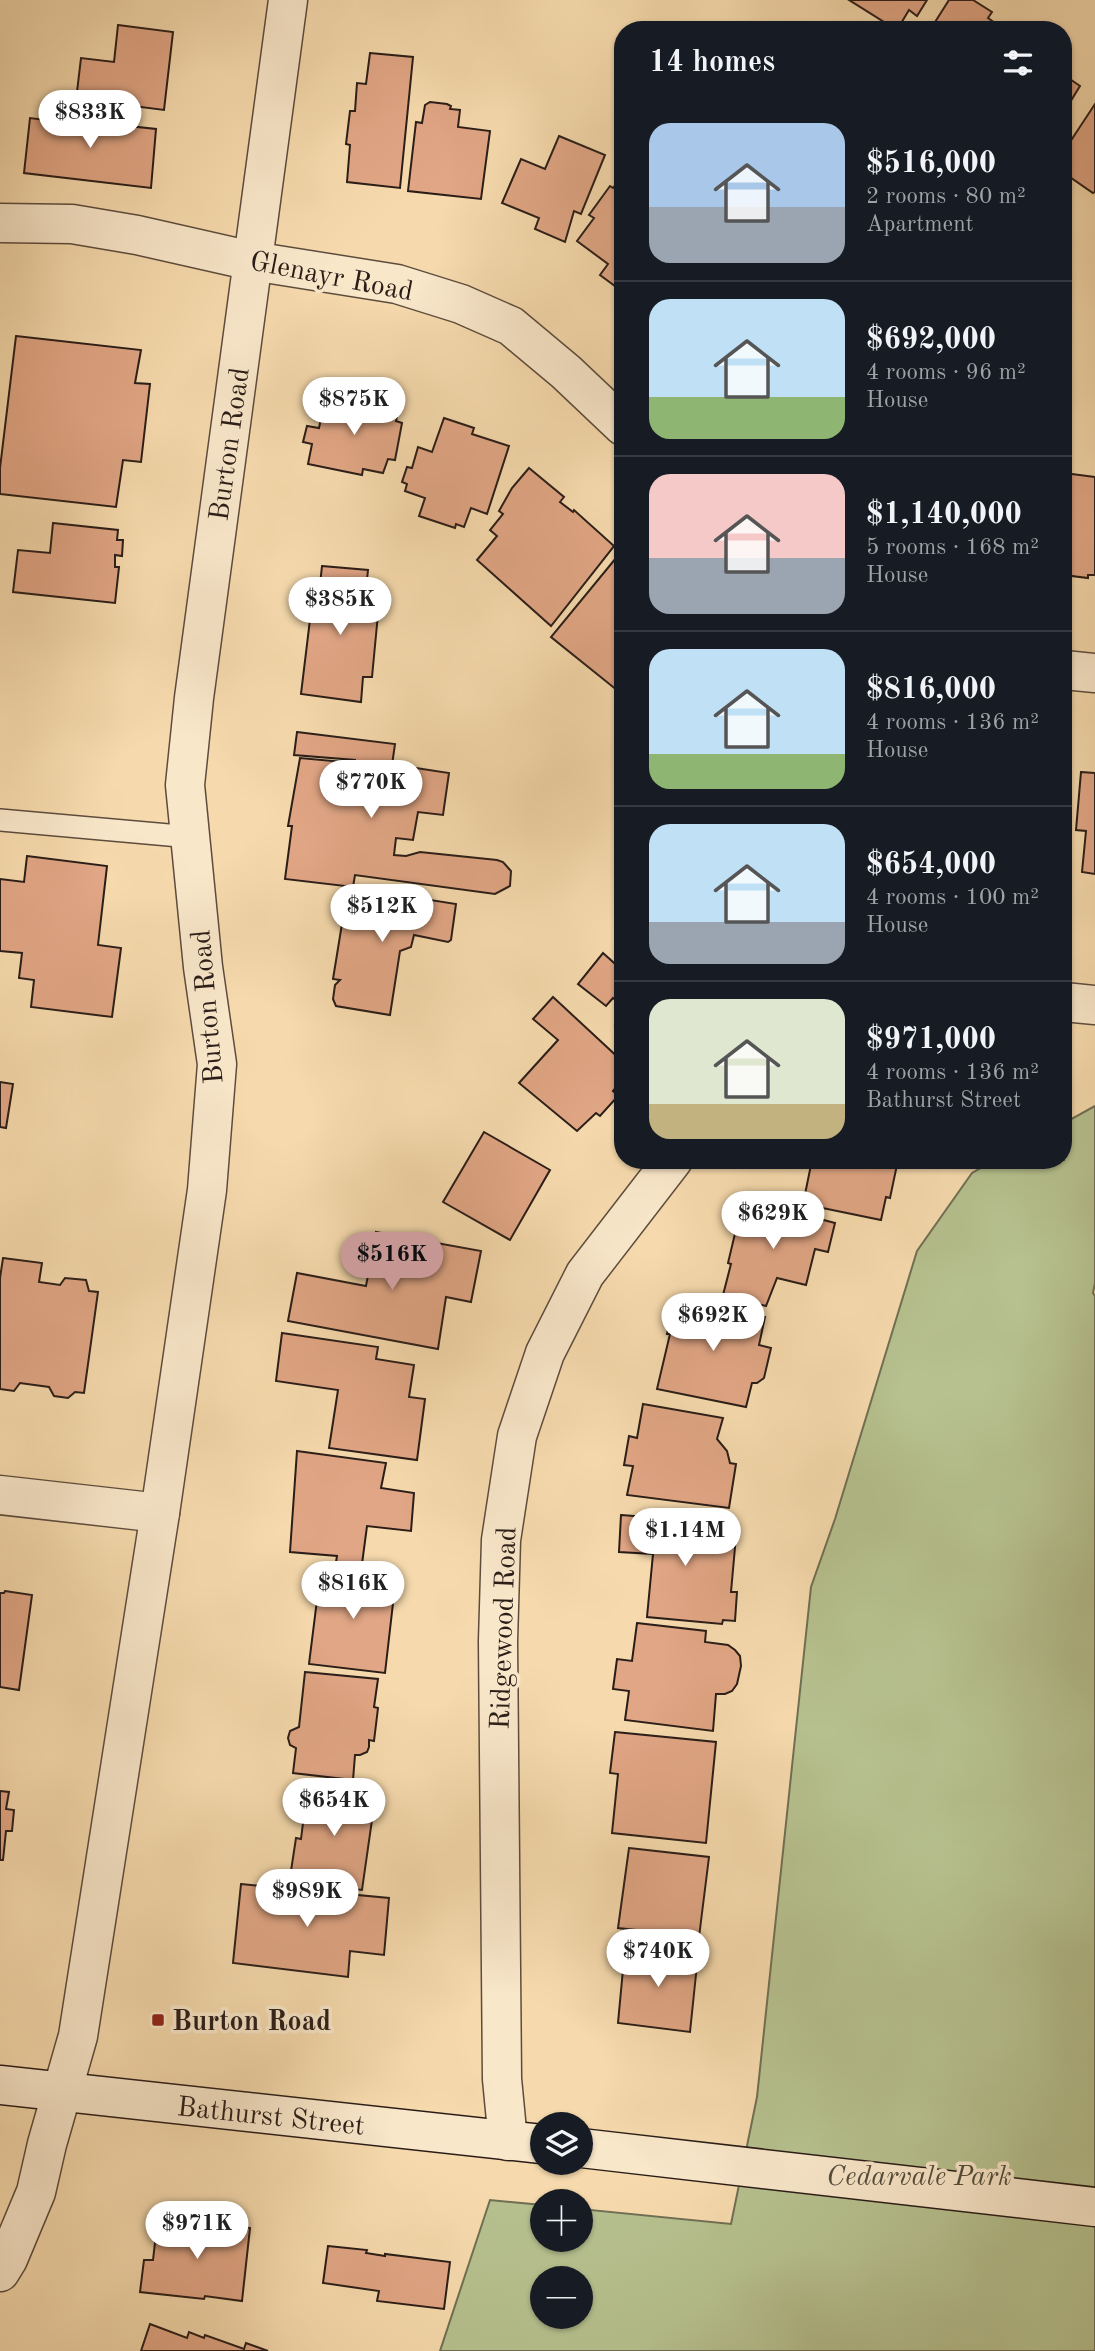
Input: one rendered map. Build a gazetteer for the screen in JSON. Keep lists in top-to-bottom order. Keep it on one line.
{"streets":{"street":["Glenayr Road","Burton Road","Ridgewood Road","Bathurst Street"]},"crossings":[["Glenayr Road","Burton Road"],["Burton Road","Bathurst Street"],["Ridgewood Road","Bathurst Street"]],"parks":["Cedarvale Park"],"places":{"transit":["Burton Road"]},"page":{"heading":"14 homes","price":["$833K","$875K","$385K","$770K","$512K","$629K","$516K","$692K","$1.14M","$816K","$654K","$989K","$740K","$971K"],"list":[{"name":"$516,000","note":"2 rooms · 80 m² · Apartment"},{"name":"$692,000","note":"4 rooms · 96 m² · House"},{"name":"$1,140,000","note":"5 rooms · 168 m² · House"},{"name":"$816,000","note":"4 rooms · 136 m² · House"},{"name":"$654,000","note":"4 rooms · 100 m² · House"},{"name":"$971,000","note":"4 rooms · 136 m² · Bathurst Street"}],"map_buttons":["+","−"]}}
